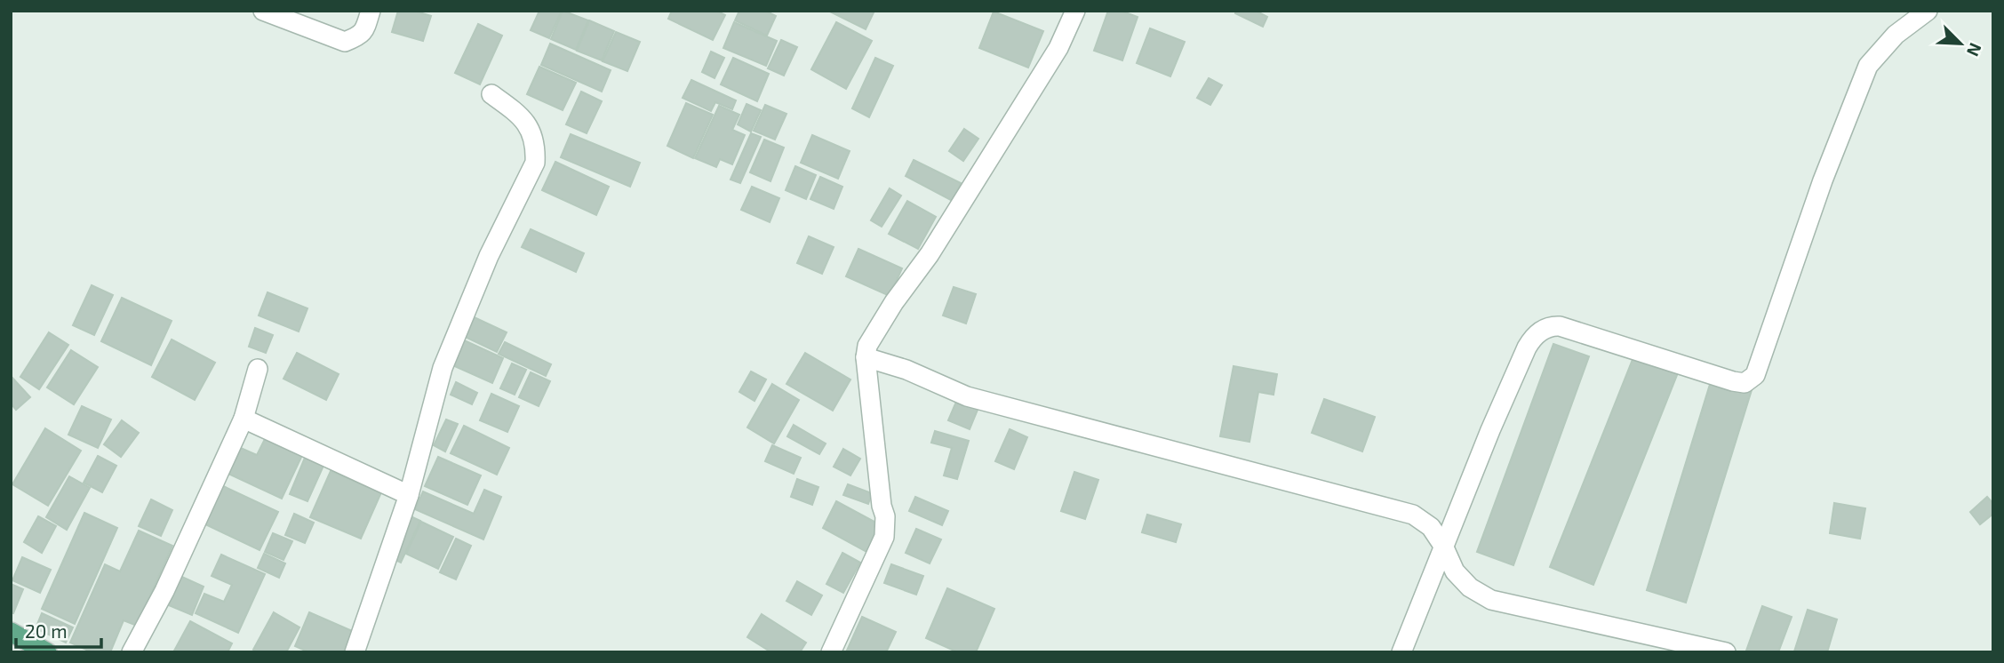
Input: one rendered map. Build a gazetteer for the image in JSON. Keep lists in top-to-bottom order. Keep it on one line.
{"scale_bar":"20 m","north":"bottom right"}
